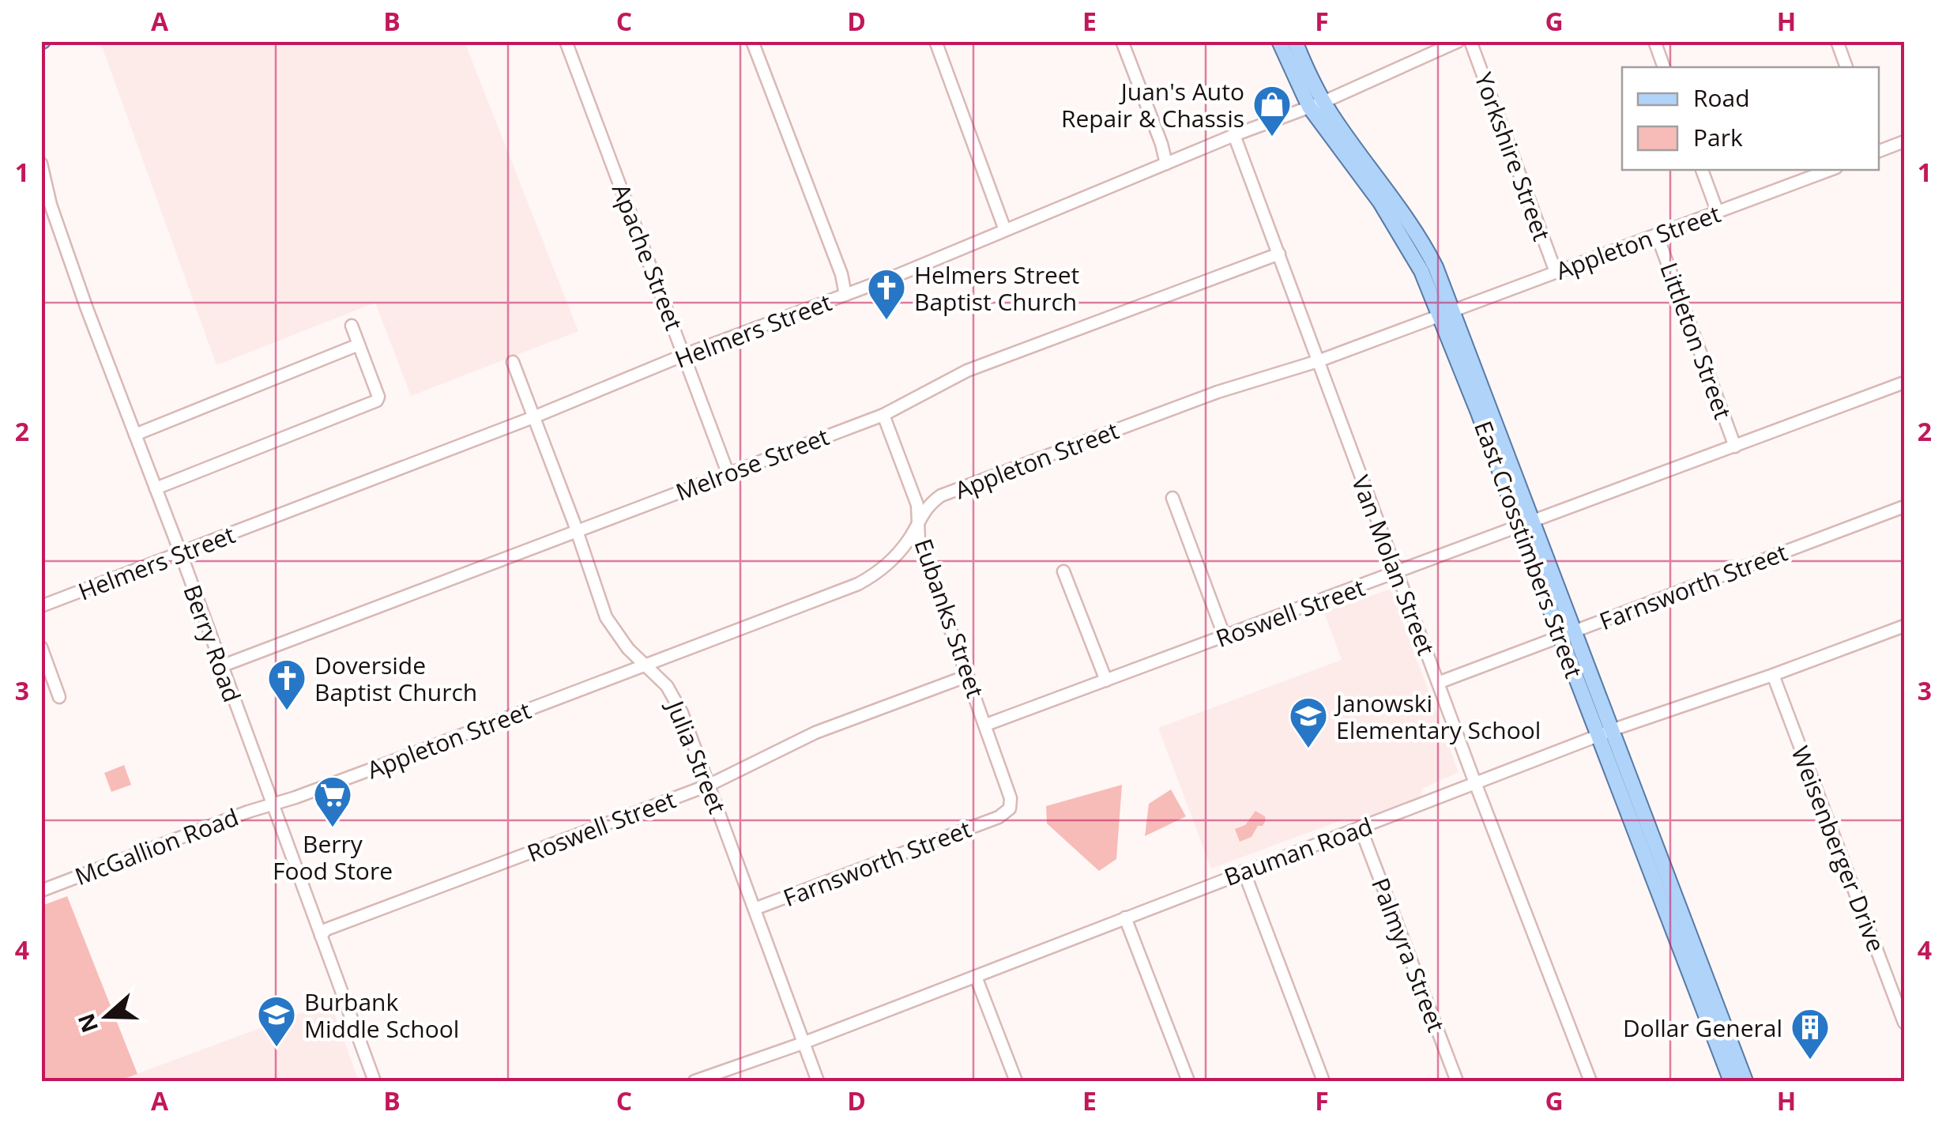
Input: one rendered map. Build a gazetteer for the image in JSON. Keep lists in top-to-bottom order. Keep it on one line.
{"streets":{"main road":["East Crosstimbers Street"],"street":["Yorkshire Street","Appleton Street","Apache Street","Helmers Street","Littleton Street","Melrose Street","Van Molan Street","Farnsworth Street","Roswell Street","Eubanks Street","Berry Road","Julia Street","McGallion Road","Weisenberger Drive","Bauman Road","Palmyra Street"]},"crossings":[["Yorkshire Street","Appleton Street"],["Appleton Street","Littleton Street"],["Appleton Street","East Crosstimbers Street"],["Appleton Street","Van Molan Street"],["Appleton Street","Eubanks Street"],["Appleton Street","Berry Road"],["Appleton Street","Julia Street"],["Appleton Street","McGallion Road"],["Apache Street","Helmers Street"],["Apache Street","Melrose Street"],["Helmers Street","East Crosstimbers Street"],["Helmers Street","Van Molan Street"],["Helmers Street","Berry Road"],["Helmers Street","Julia Street"],["Littleton Street","Roswell Street"],["Melrose Street","Van Molan Street"],["Melrose Street","Eubanks Street"],["Melrose Street","Berry Road"],["Melrose Street","Julia Street"],["East Crosstimbers Street","Farnsworth Street"],["East Crosstimbers Street","Roswell Street"],["East Crosstimbers Street","Bauman Road"],["Van Molan Street","Farnsworth Street"],["Van Molan Street","Roswell Street"],["Van Molan Street","Bauman Road"],["Farnsworth Street","Eubanks Street"],["Farnsworth Street","Julia Street"],["Roswell Street","Eubanks Street"],["Roswell Street","Berry Road"],["Roswell Street","Julia Street"],["Berry Road","McGallion Road"],["Julia Street","Bauman Road"],["Weisenberger Drive","Bauman Road"],["Bauman Road","Palmyra Street"]],"places":{"shop":["Juan's Auto Repair & Chassis"],"church":["Helmers Street Baptist Church","Doverside Baptist Church"],"school or university":["Janowski Elementary School","Burbank Middle School"],"supermarket":["Berry Food Store"],"building":["Dollar General"]},"legend":["Road","Park"],"north":"left","grid":{"columns":["A","B","C","D","E","F","G","H"],"rows":["1","2","3","4"]}}
